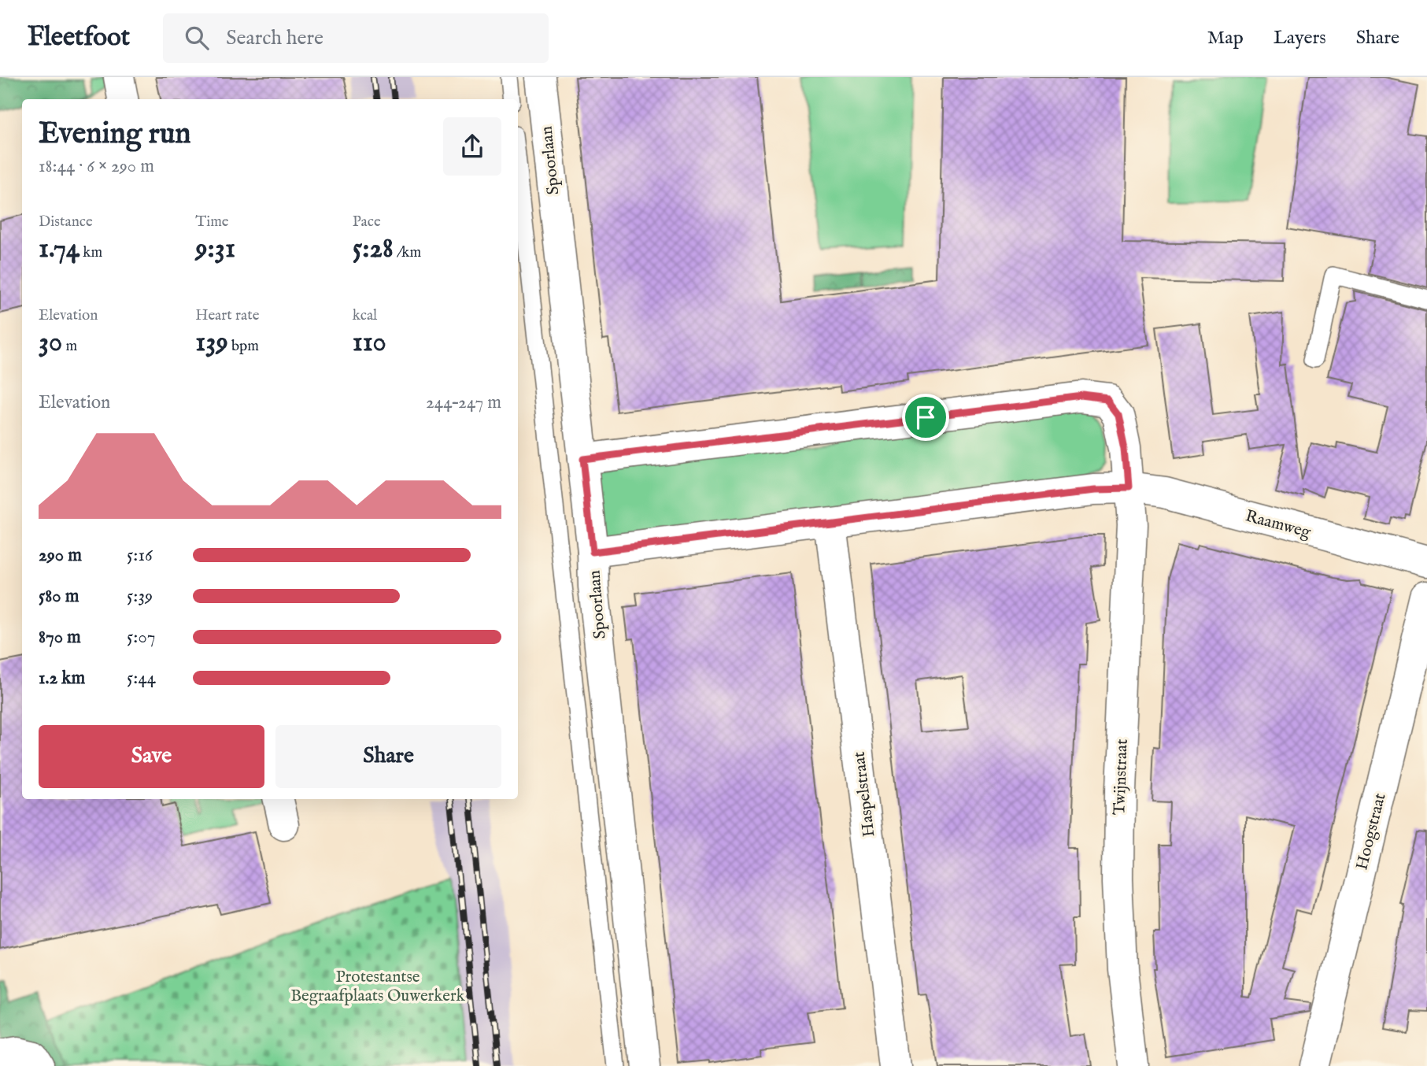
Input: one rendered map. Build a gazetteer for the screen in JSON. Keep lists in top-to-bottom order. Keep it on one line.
{"streets":{"street":["Spoorlaan","Raamweg","Twijnstraat","Haspelstraat","Hoogstraat"]},"crossings":[["Spoorlaan","Raamweg"],["Raamweg","Twijnstraat"],["Raamweg","Haspelstraat"]],"parks":["Protestantse Begraafplaats Ouwerkerk"],"page":{"header":"Fleetfoot","search":"Search here","nav":["Map","Layers","Share"],"heading":["Evening run","18:44 · 6 × 290 m"],"stats":[["Distance","1.74 km"],["Time","9:31"],["Pace","5:28 /km"],["Elevation","30 m"],["Heart rate","139 bpm"],["kcal","110"]],"chart":["Elevation","244–247 m"],"list":[{"name":"290 m","note":"5:16"},{"name":"580 m","note":"5:39"},{"name":"870 m","note":"5:07"},{"name":"1.2 km","note":"5:44"}],"buttons":["Save","Share"]}}
